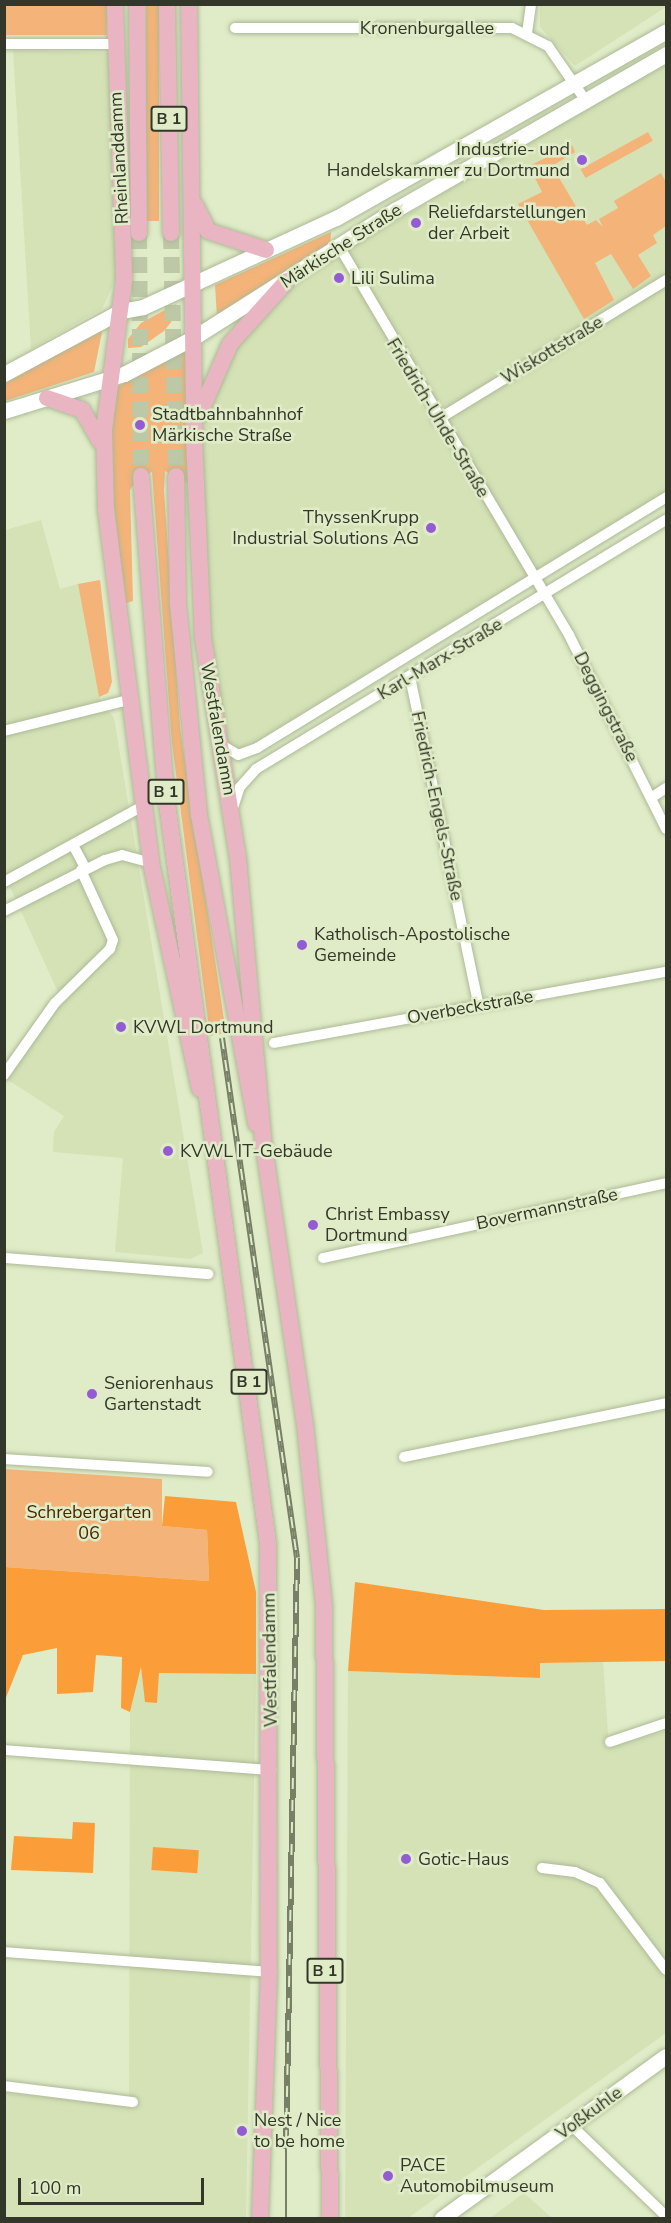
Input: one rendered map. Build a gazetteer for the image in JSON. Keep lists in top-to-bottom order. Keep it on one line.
{"streets":{"main road":["B 1","Rheinlanddamm","Märkische Straße","Westfalendamm","Voßkuhle"],"street":["Kronenburgallee","Wiskottstraße","Friedrich-Uhde-Straße","Karl-Marx-Straße","Deggingstraße","Friedrich-Engels-Straße","Overbeckstraße","Bovermannstraße"]},"crossings":[["Rheinlanddamm","Märkische Straße"],["Rheinlanddamm","Westfalendamm"],["Märkische Straße","Friedrich-Uhde-Straße"],["Märkische Straße","Westfalendamm"],["Wiskottstraße","Friedrich-Uhde-Straße"],["Friedrich-Uhde-Straße","Karl-Marx-Straße"],["Friedrich-Uhde-Straße","Deggingstraße"],["Karl-Marx-Straße","Deggingstraße"],["Karl-Marx-Straße","Westfalendamm"],["Karl-Marx-Straße","Friedrich-Engels-Straße"],["Friedrich-Engels-Straße","Overbeckstraße"]],"parks":["Schrebergarten 06"],"places":["Industrie- und Handelskammer zu Dortmund","Reliefdarstellungen der Arbeit","Lili Sulima","Stadtbahnbahnhof Märkische Straße","ThyssenKrupp Industrial Solutions AG","Katholisch-Apostolische Gemeinde","KVWL Dortmund","KVWL IT-Gebäude","Christ Embassy Dortmund","Seniorenhaus Gartenstadt","Gotic-Haus","Nest / Nice to be home","PACE Automobilmuseum"],"scale_bar":"100 m"}
